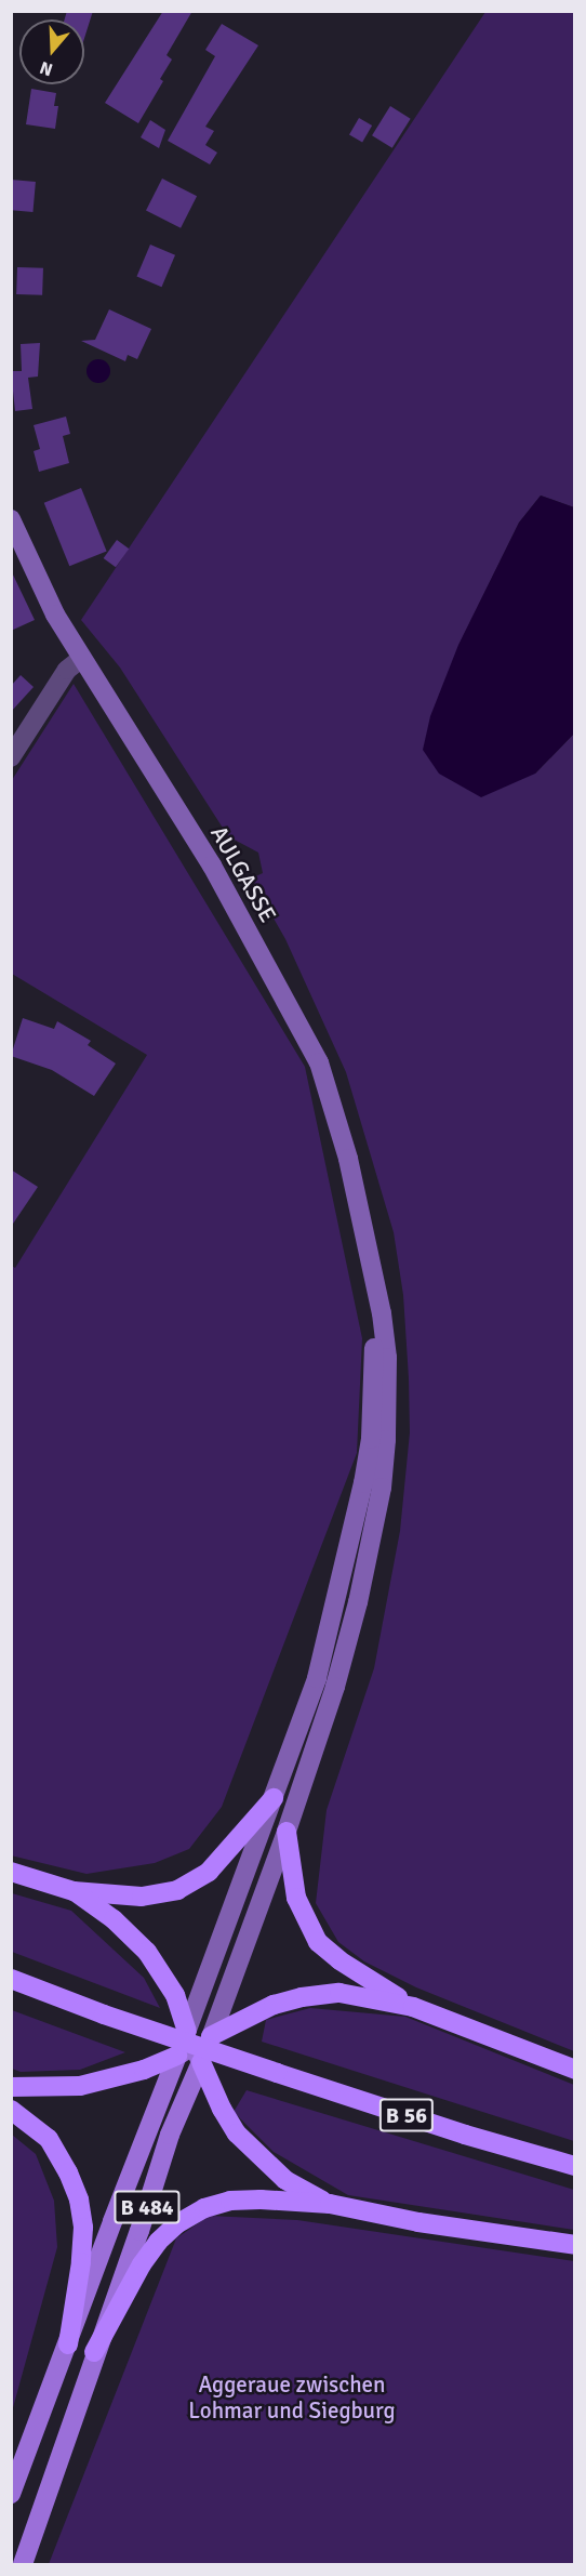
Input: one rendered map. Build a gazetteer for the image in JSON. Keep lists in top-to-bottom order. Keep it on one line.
{"streets":{"highway":["B 56"],"main road":["AULGASSE","B 484"]},"parks":["Aggeraue zwischen Lohmar und Siegburg"],"north":"bottom"}
